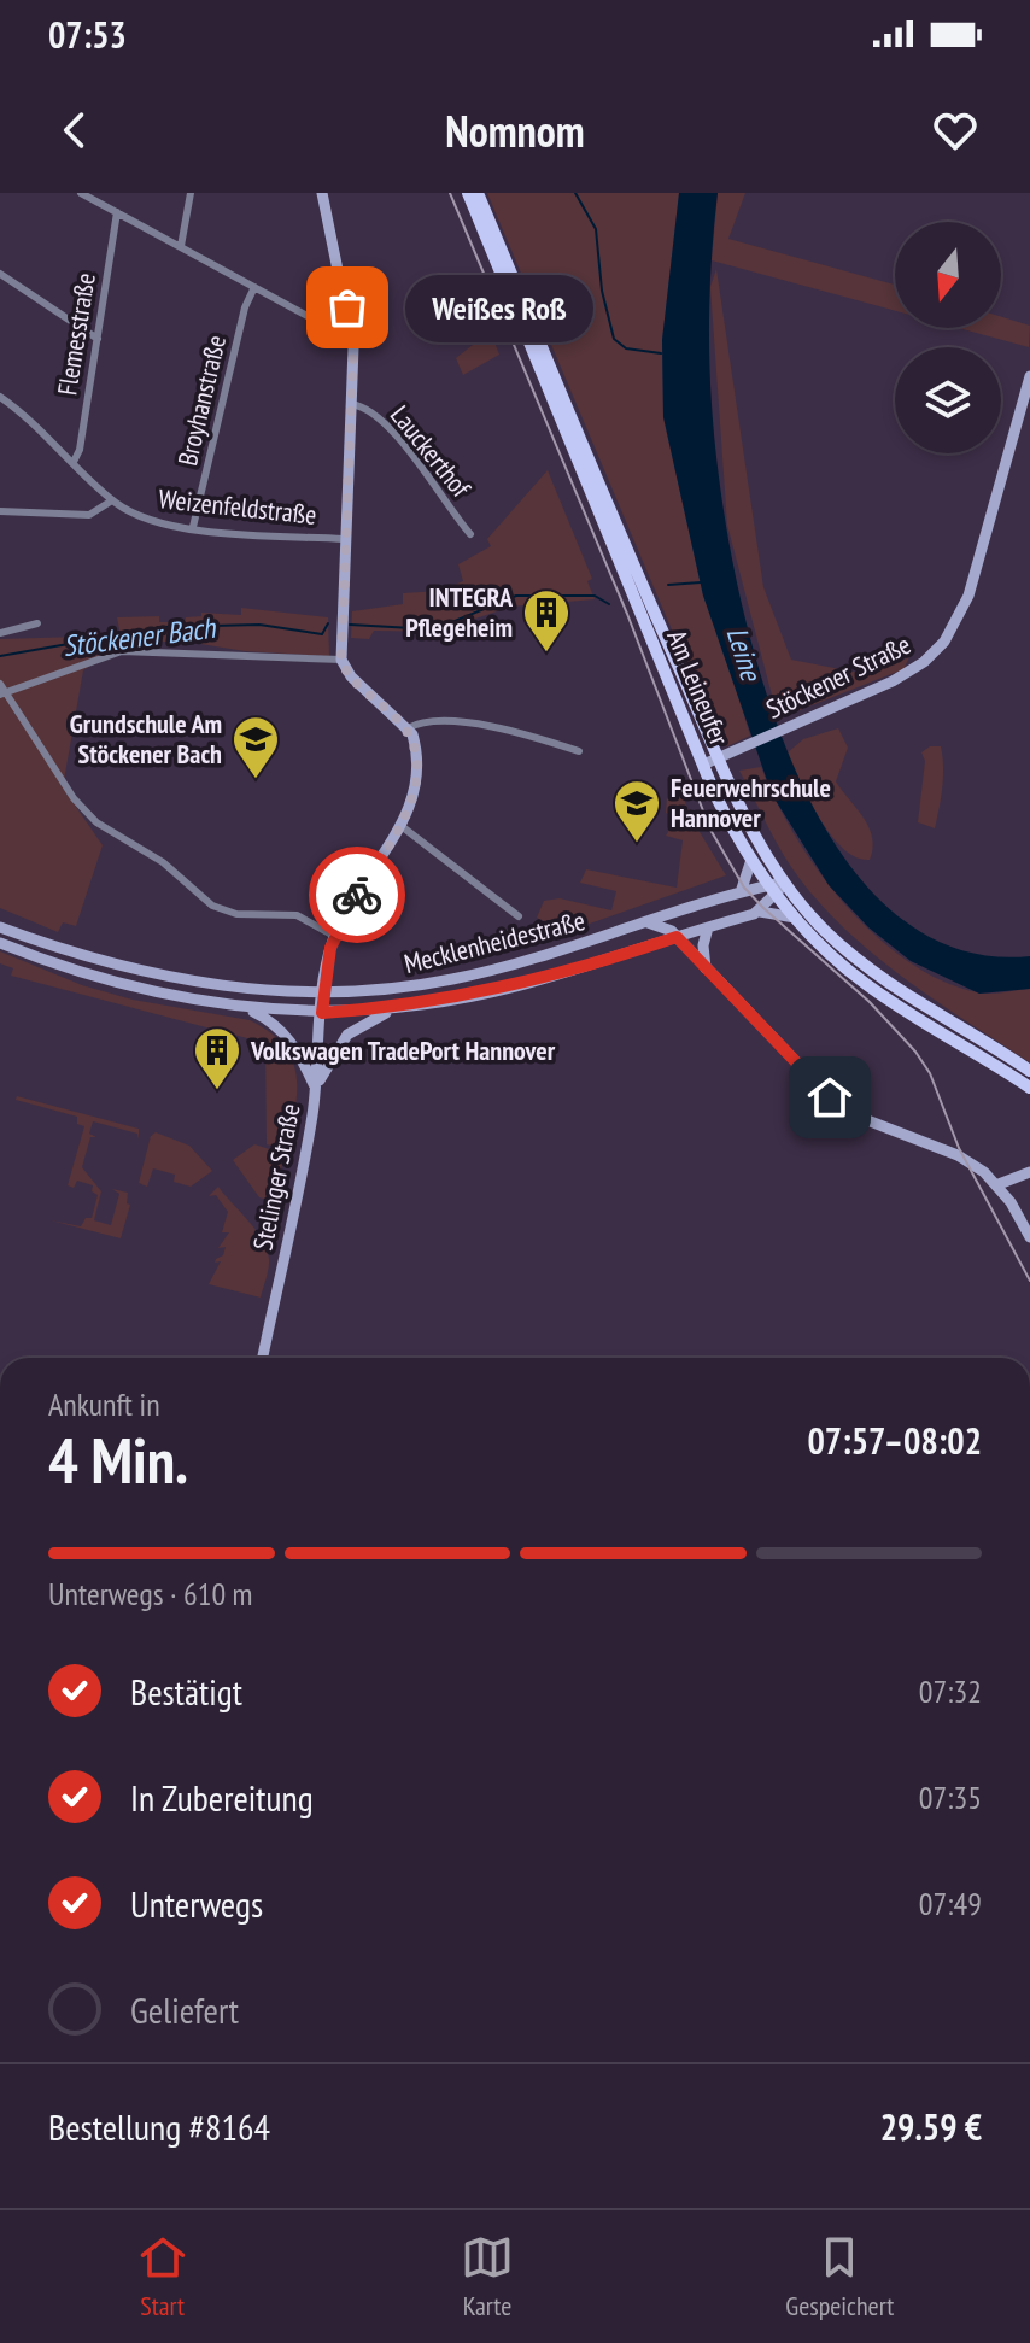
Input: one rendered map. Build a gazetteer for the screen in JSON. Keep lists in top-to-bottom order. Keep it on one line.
{"streets":{"main road":["Stöckener Straße","Am Leineufer","Mecklenheidestraße","Stelinger Straße"],"street":["Flemesstraße","Broyhanstraße","Lauckerthof","Weizenfeldstraße"]},"crossings":[["Flemesstraße","Weizenfeldstraße"],["Broyhanstraße","Weizenfeldstraße"],["Stöckener Straße","Am Leineufer"],["Am Leineufer","Mecklenheidestraße"],["Mecklenheidestraße","Stelinger Straße"]],"water":["Stöckener Bach","Leine"],"places":{"other":["Weißes Roß"],"building":["INTEGRA Pflegeheim","Volkswagen TradePort Hannover"],"school or university":["Grundschule Am Stöckener Bach","Feuerwehrschule Hannover"]},"north":"bottom","page":{"status":"07:53","header":"Nomnom","bubble":"Weißes Roß","heading":["4 Min.","Ankunft in","07:57–08:02"],"panel":["Bestellung #8164","29.59 €"],"bar":"Unterwegs · 610 m","list":[["Bestätigt","07:32"],["In Zubereitung","07:35"],["Unterwegs","07:49"],"Geliefert"],"tabs":["Start","Karte","Gespeichert"]}}
